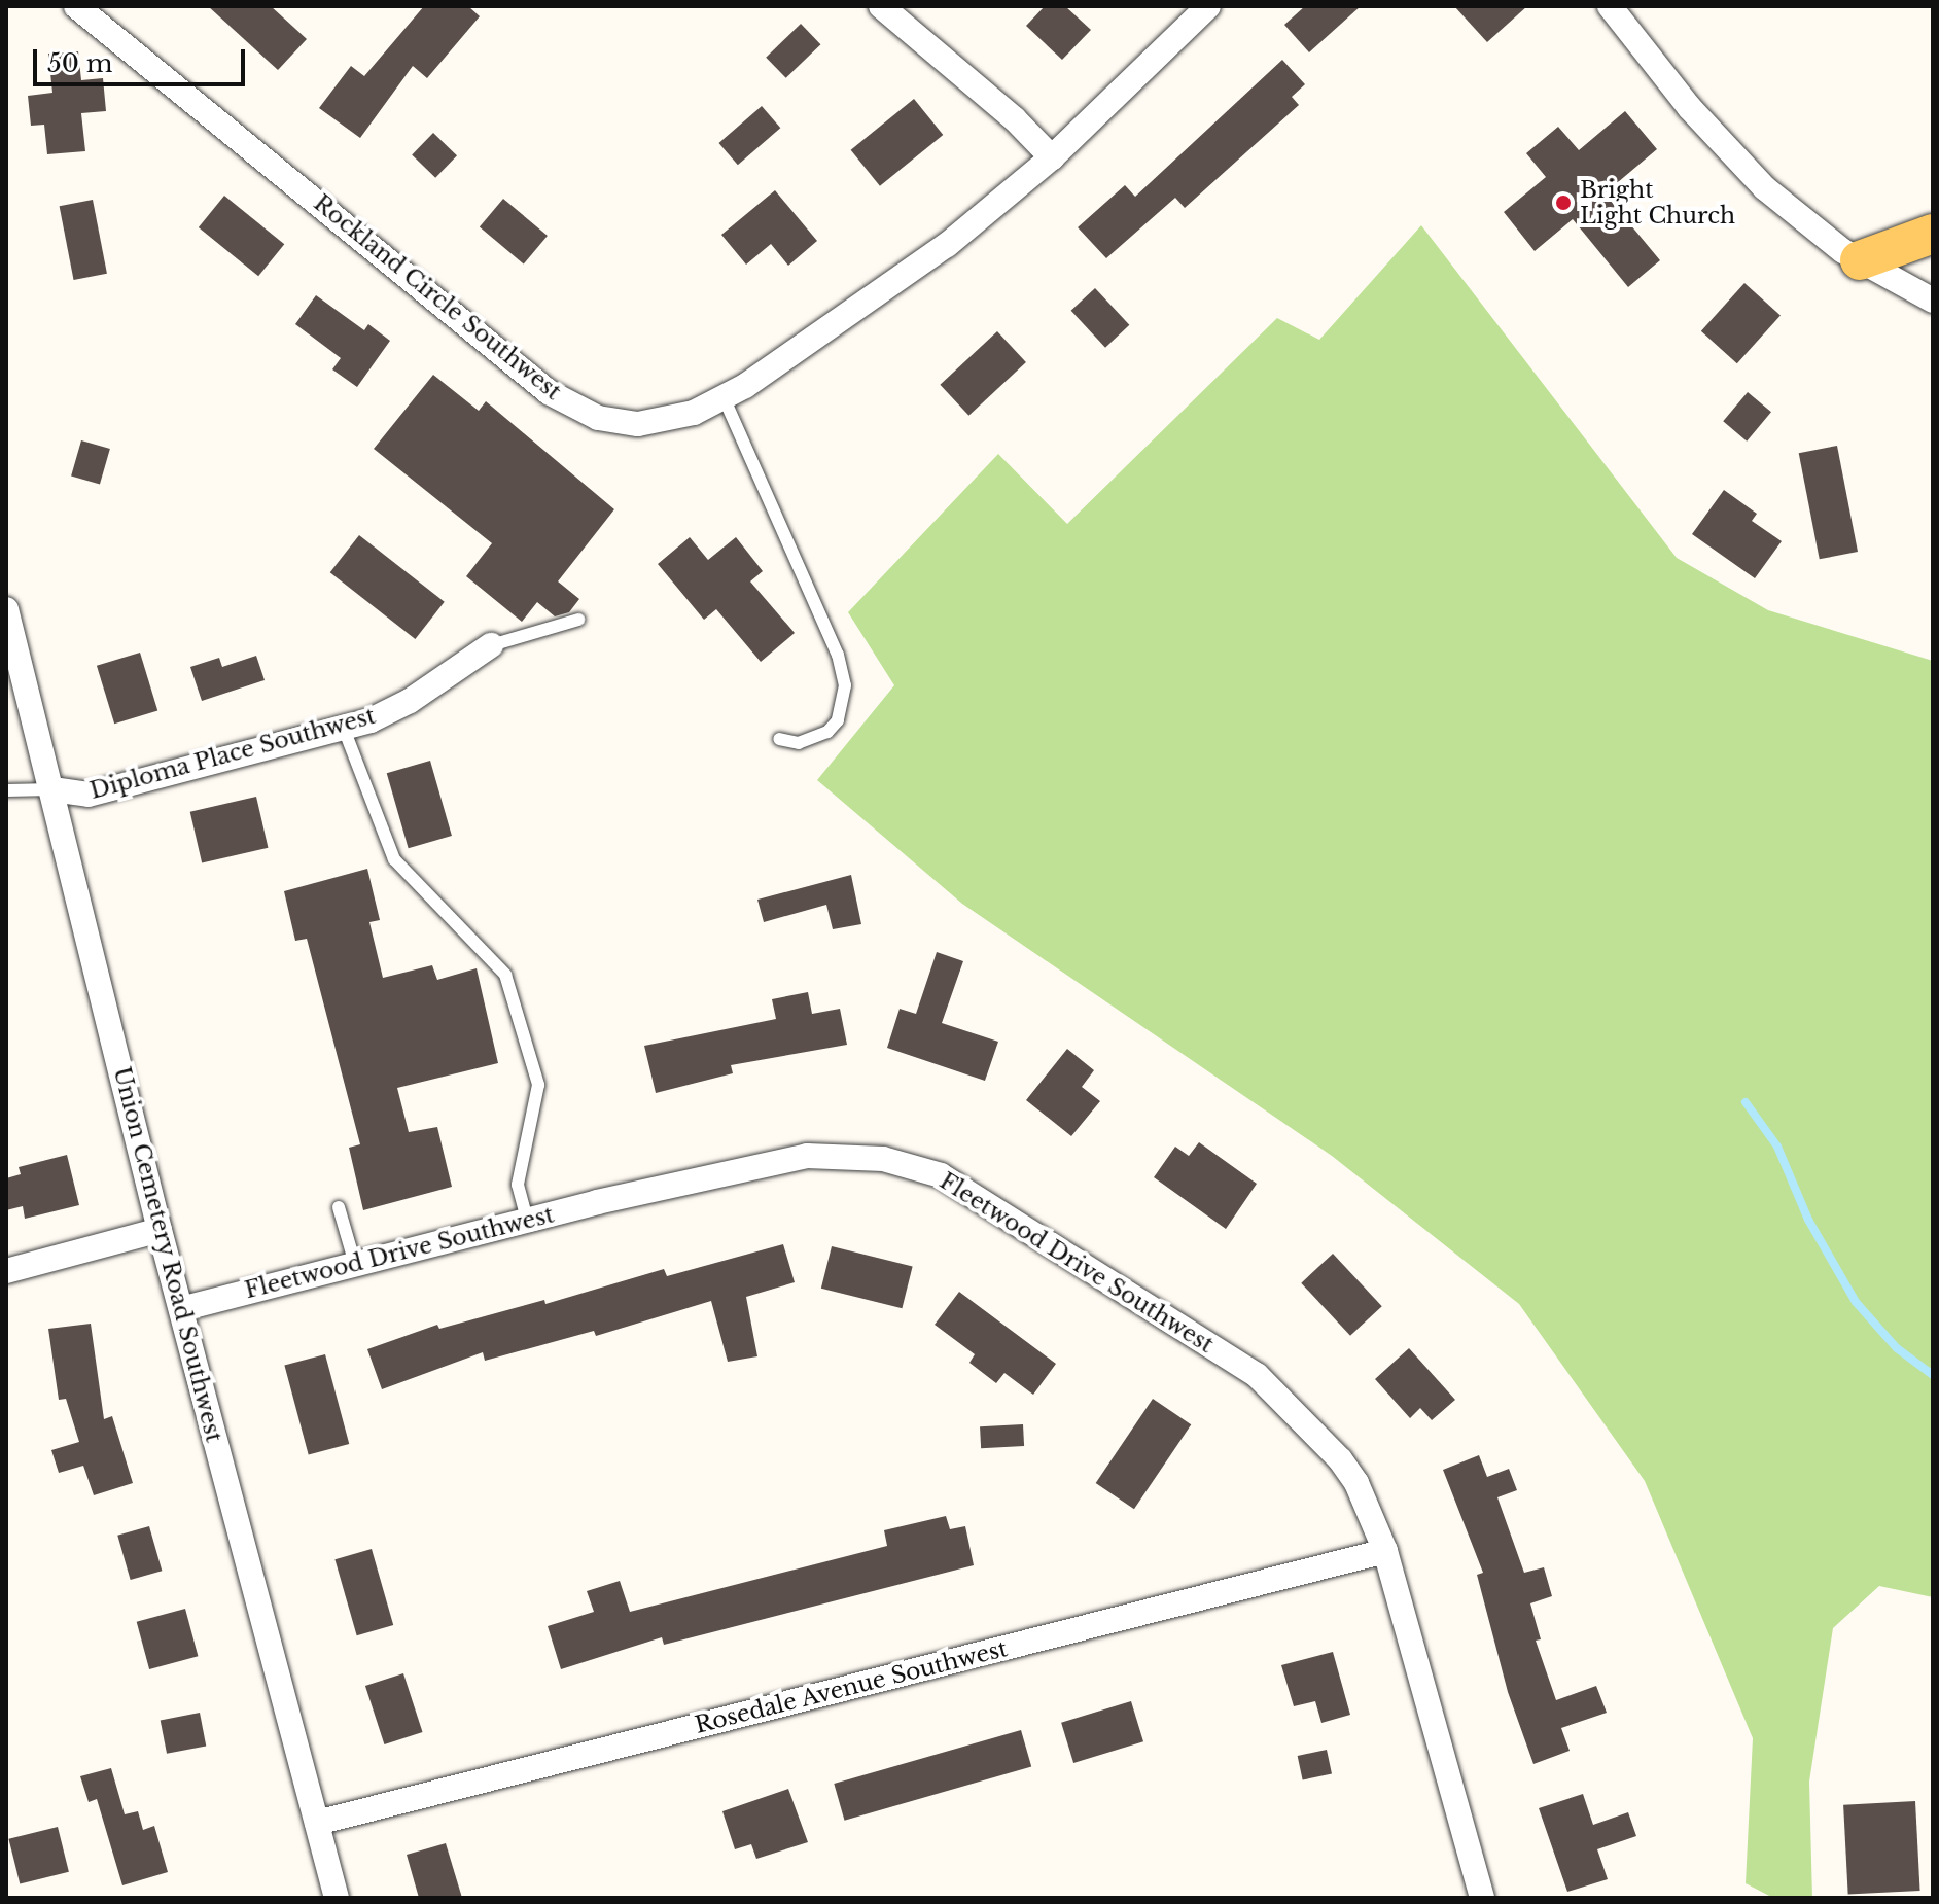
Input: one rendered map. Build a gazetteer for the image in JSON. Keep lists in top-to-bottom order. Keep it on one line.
{"streets":{"street":["Rockland Circle Southwest","Diploma Place Southwest","Fleetwood Drive Southwest","Union Cemetery Road Southwest","Rosedale Avenue Southwest"]},"crossings":[["Diploma Place Southwest","Union Cemetery Road Southwest"],["Fleetwood Drive Southwest","Union Cemetery Road Southwest"],["Fleetwood Drive Southwest","Rosedale Avenue Southwest"],["Union Cemetery Road Southwest","Rosedale Avenue Southwest"]],"places":["Bright Light Church"],"scale_bar":"50 m"}
